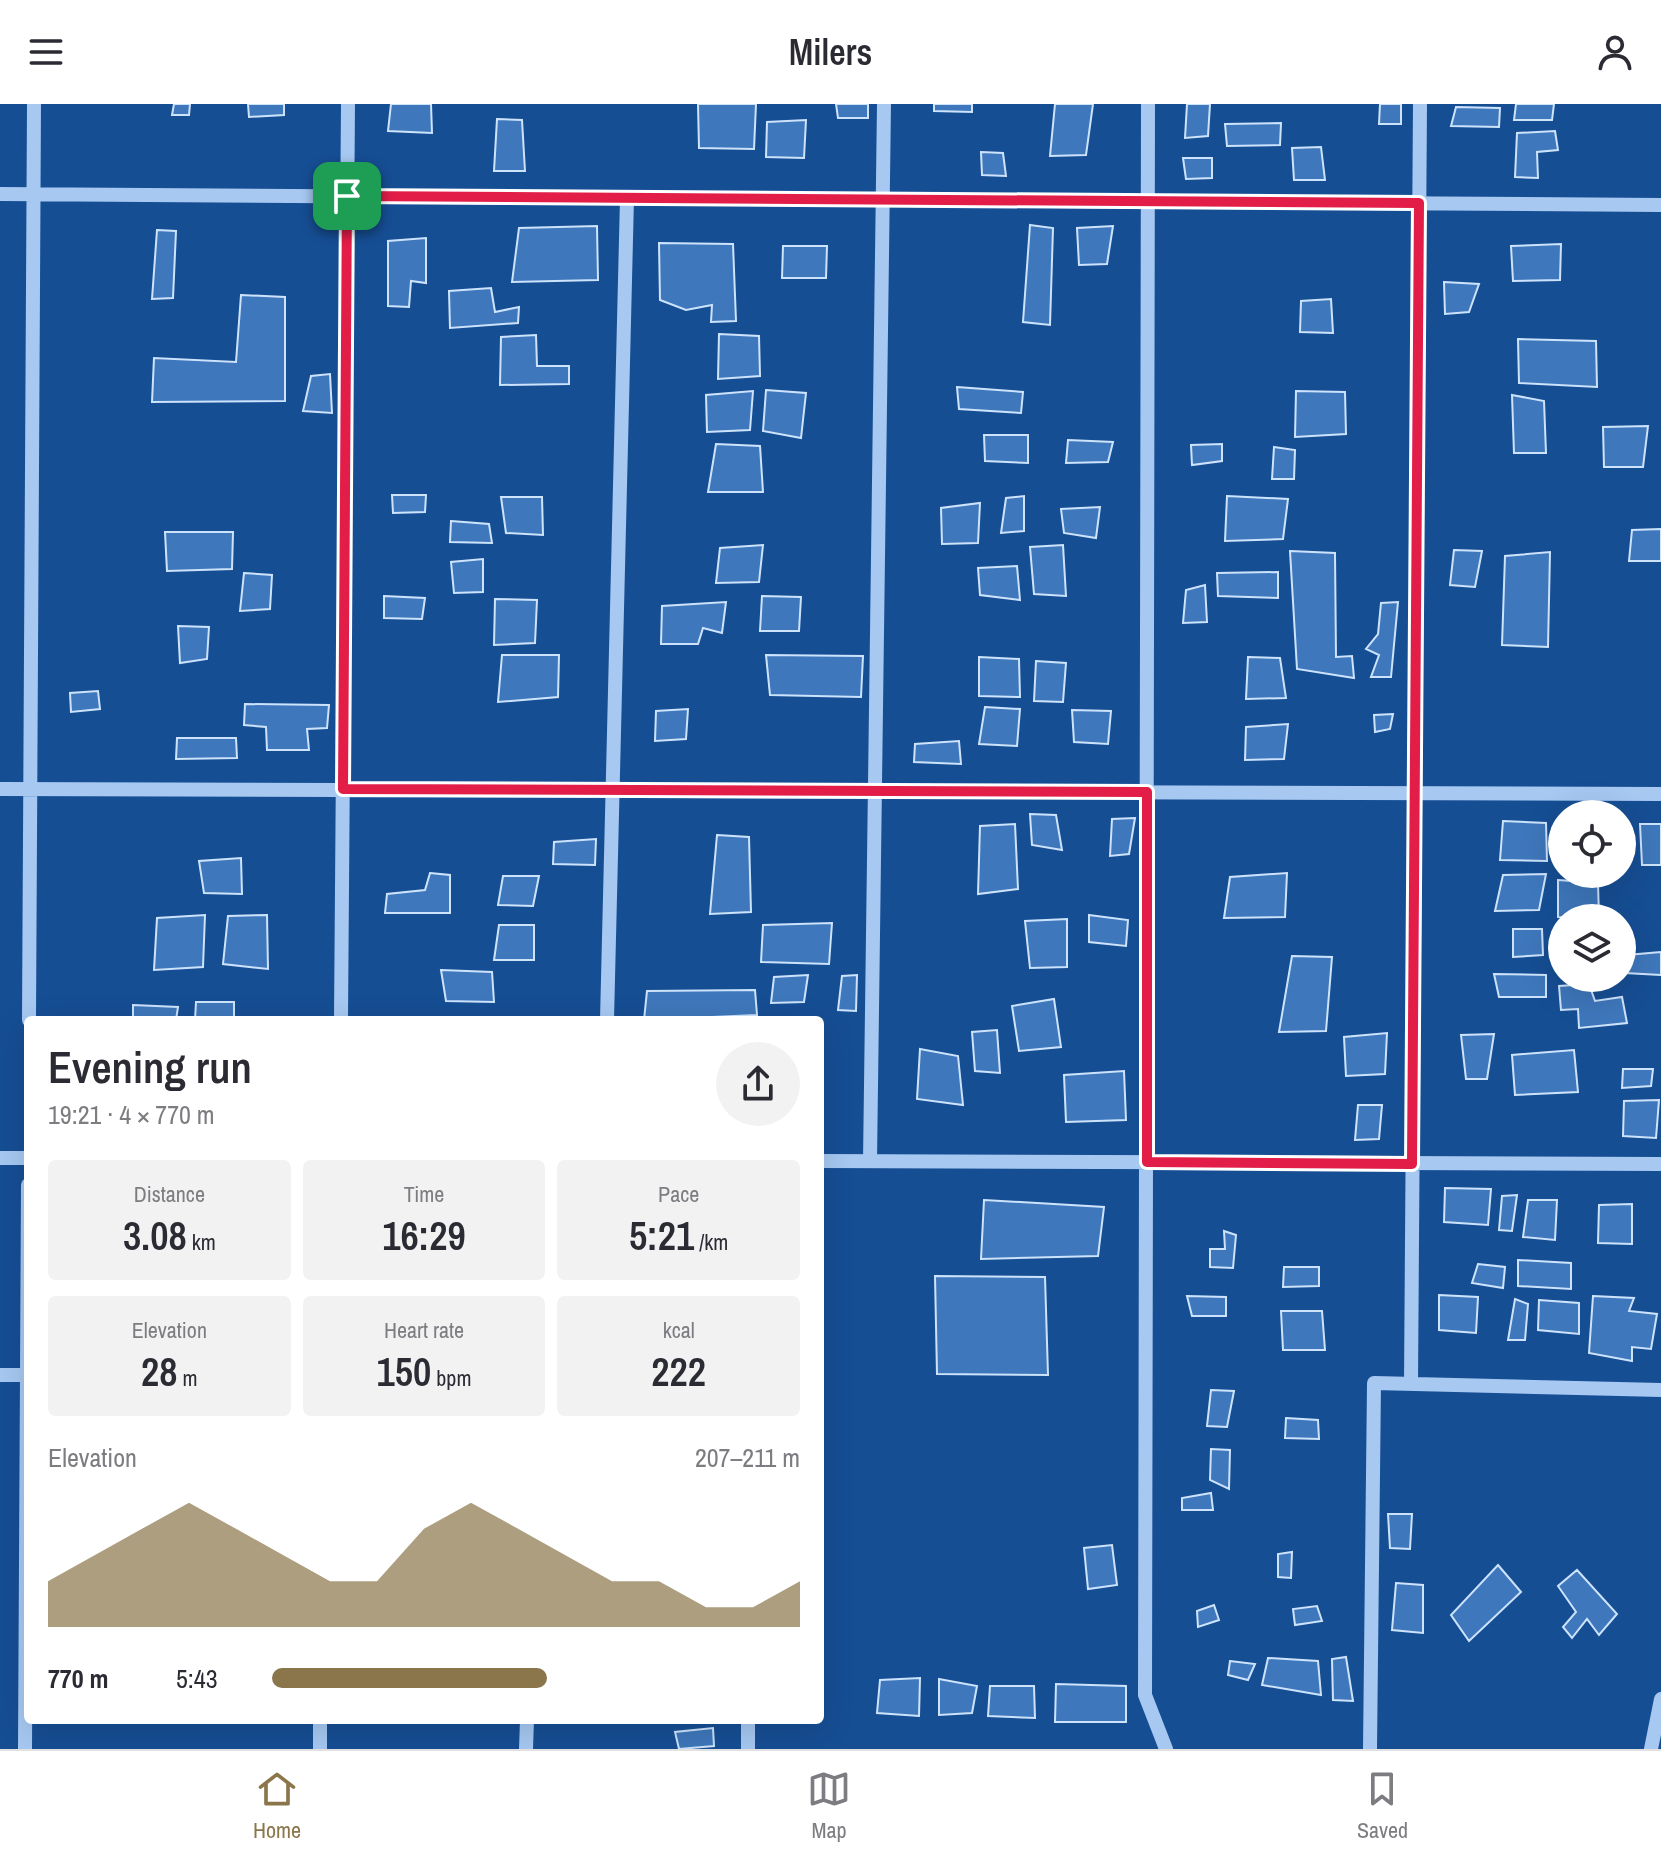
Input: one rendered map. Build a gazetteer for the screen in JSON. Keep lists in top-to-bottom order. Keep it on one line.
{"page":{"header":"Milers","heading":["Evening run","19:21 · 4 × 770 m"],"stats":[["Distance","3.08 km"],["Time","16:29"],["Pace","5:21 /km"],["Elevation","28 m"],["Heart rate","150 bpm"],["kcal","222"]],"chart":["Elevation","207–211 m"],"list":[{"name":"770 m","note":"5:43"}],"tabs":["Home","Map","Saved"]}}
